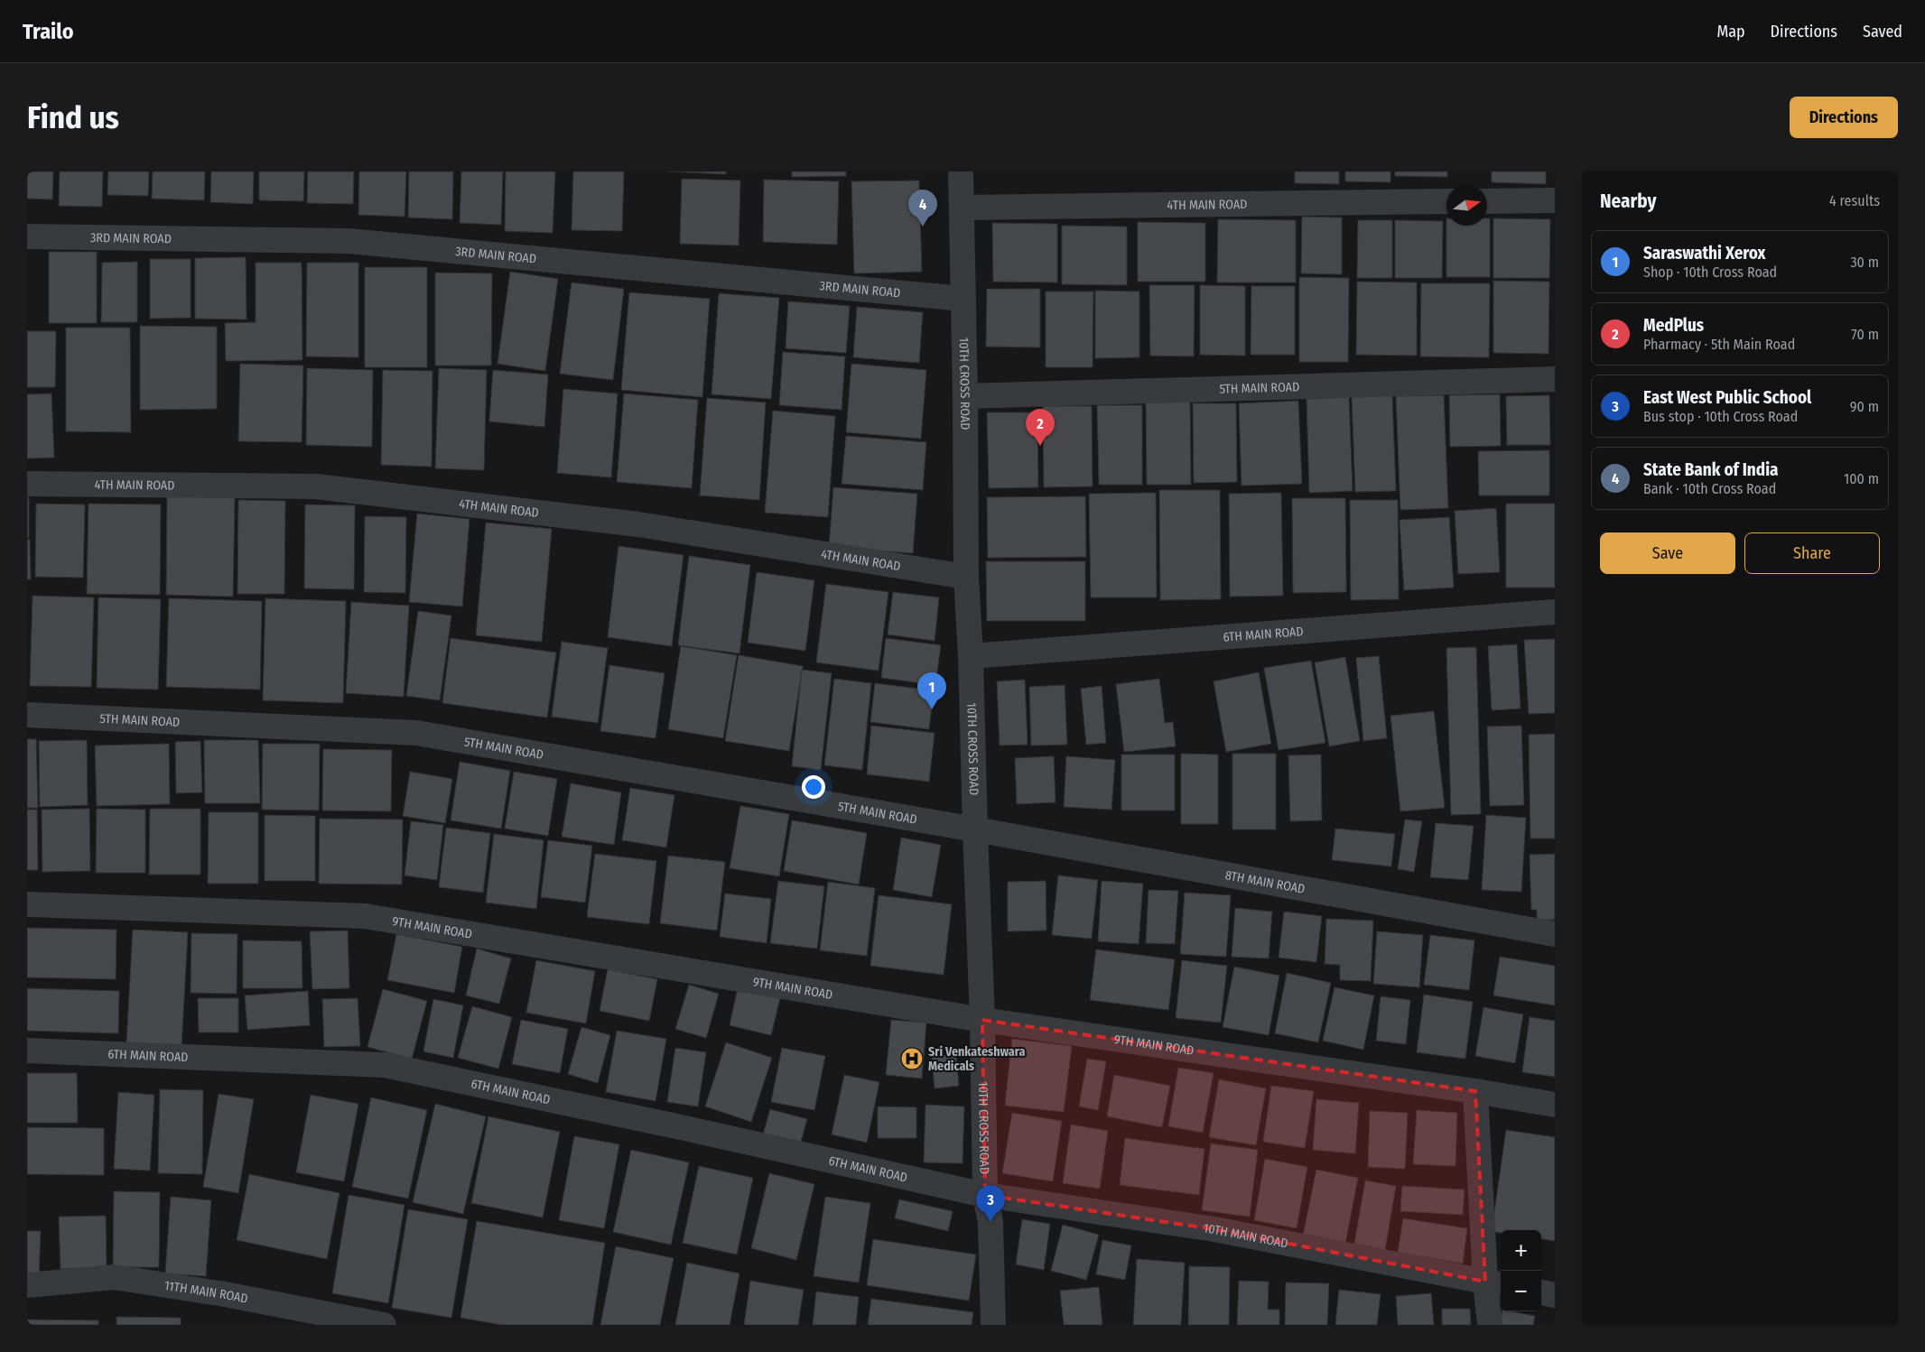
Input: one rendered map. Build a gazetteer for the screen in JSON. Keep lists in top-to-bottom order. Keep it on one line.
{"streets":{"street":["4TH MAIN ROAD","3RD MAIN ROAD","10TH CROSS ROAD","5TH MAIN ROAD","6TH MAIN ROAD","8TH MAIN ROAD","9TH MAIN ROAD","10TH MAIN ROAD","11TH MAIN ROAD"]},"crossings":[["4TH MAIN ROAD","10TH CROSS ROAD"],["3RD MAIN ROAD","10TH CROSS ROAD"],["10TH CROSS ROAD","5TH MAIN ROAD"],["10TH CROSS ROAD","6TH MAIN ROAD"],["10TH CROSS ROAD","8TH MAIN ROAD"],["10TH CROSS ROAD","9TH MAIN ROAD"],["10TH CROSS ROAD","10TH MAIN ROAD"],["5TH MAIN ROAD","8TH MAIN ROAD"],["6TH MAIN ROAD","10TH MAIN ROAD"]],"places":{"hospital":["Sri Venkateshwara Medicals"]},"north":"right","page":{"header":"Trailo","nav":["Map","Directions","Saved"],"buttons":["Directions",["Save","Share"]],"title":"Find us","heading":["Nearby","4 results"],"pins":["4","2","1","3"],"list":[{"mark":"1","name":"Saraswathi Xerox","note":"Shop · 10th Cross Road","value":"30 m"},{"mark":"2","name":"MedPlus","note":"Pharmacy · 5th Main Road","value":"70 m"},{"mark":"3","name":"East West Public School","note":"Bus stop · 10th Cross Road","value":"90 m"},{"mark":"4","name":"State Bank of India","note":"Bank · 10th Cross Road","value":"100 m"}],"map_buttons":["+","−"]}}
